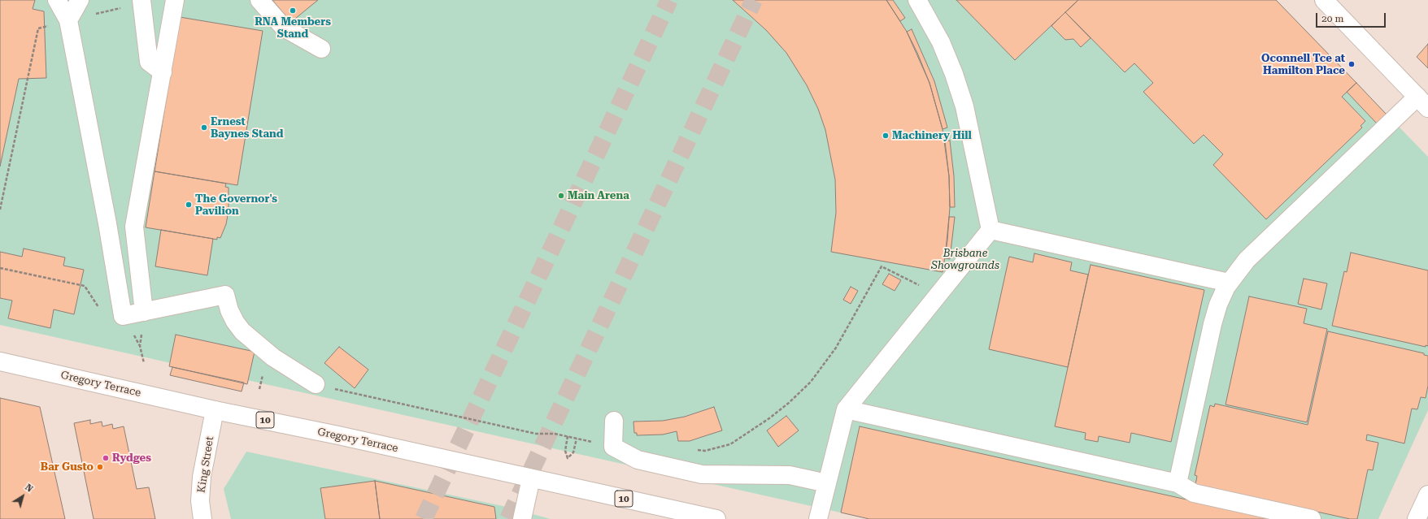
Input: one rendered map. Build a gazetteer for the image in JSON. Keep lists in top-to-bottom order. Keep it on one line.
{"streets":{"street":["Gregory Terrace","10","King Street"]},"crossings":[["Gregory Terrace","King Street"]],"parks":["Brisbane Showgrounds"],"places":["RNA Members Stand","Oconnell Tce at Hamilton Place","Ernest Baynes Stand","Machinery Hill","Main Arena","The Governor's Pavilion","Rydges","Bar Gusto"],"scale_bar":"20 m","north":"top right"}
